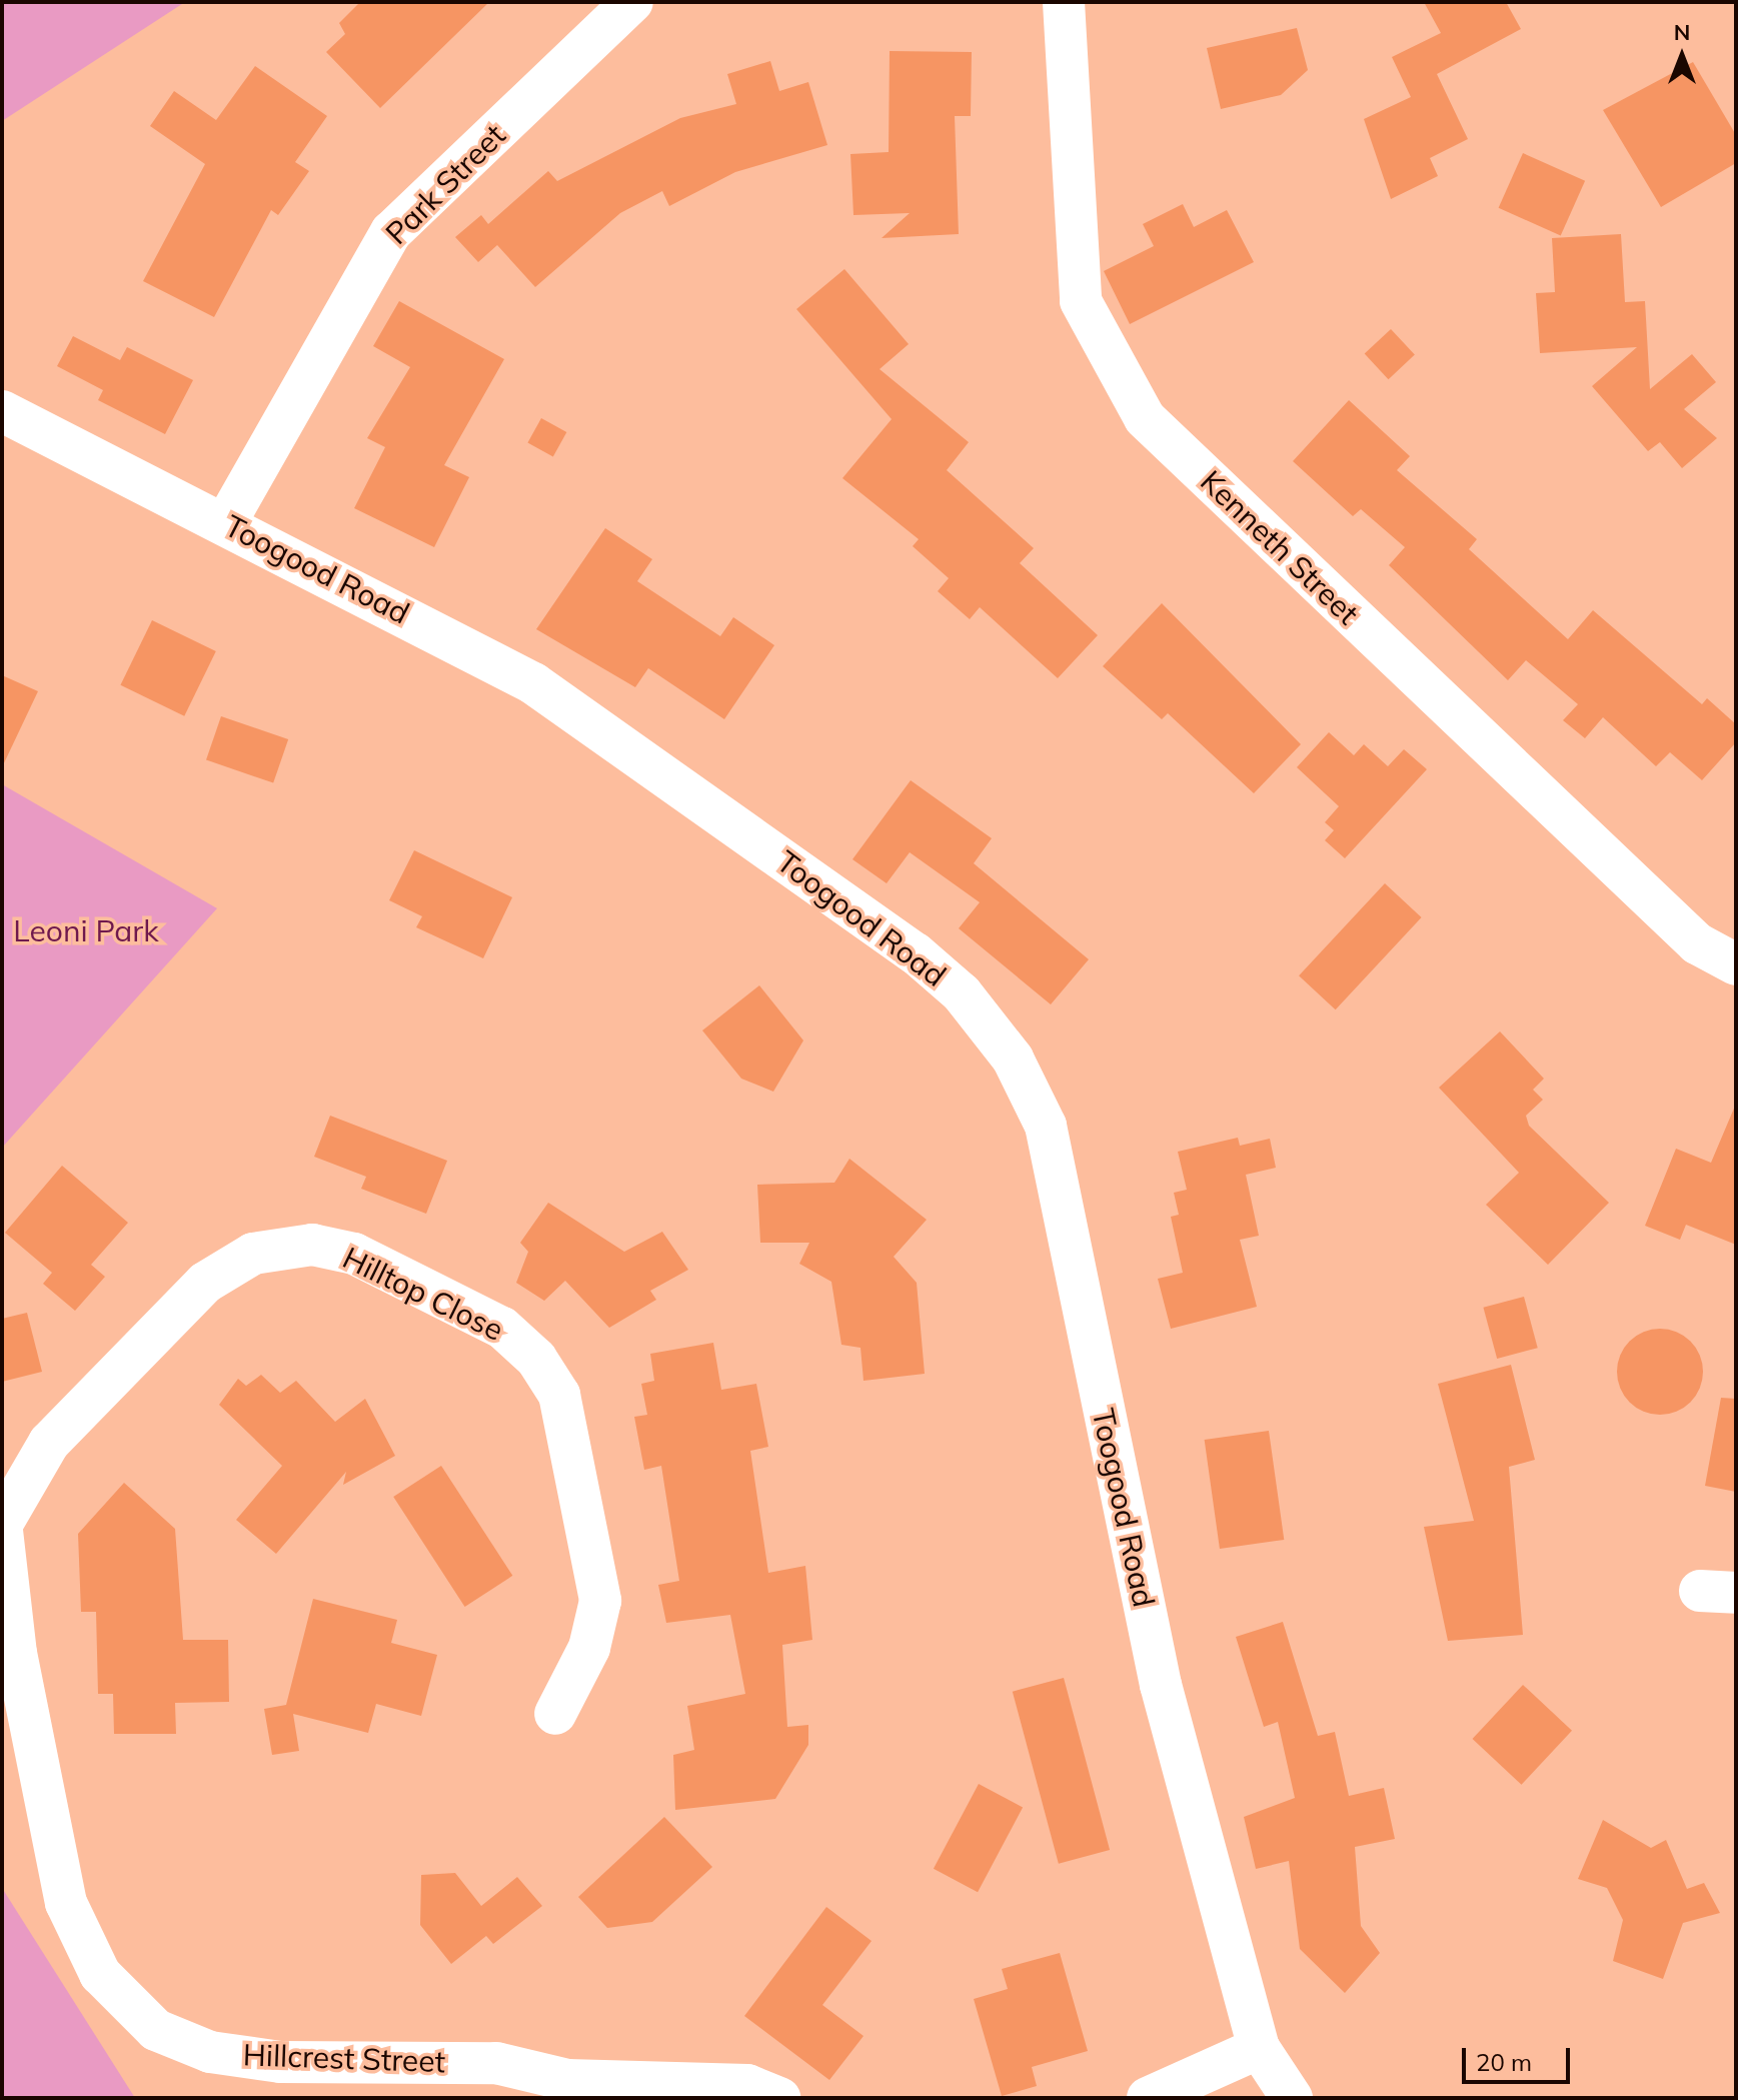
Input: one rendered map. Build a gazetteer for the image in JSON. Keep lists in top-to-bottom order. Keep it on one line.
{"streets":{"street":["Park Street","Kenneth Street","Toogood Road","Hilltop Close","Hillcrest Street"]},"crossings":[["Park Street","Toogood Road"]],"parks":["Leoni Park"],"scale_bar":"20 m","north":"top"}
